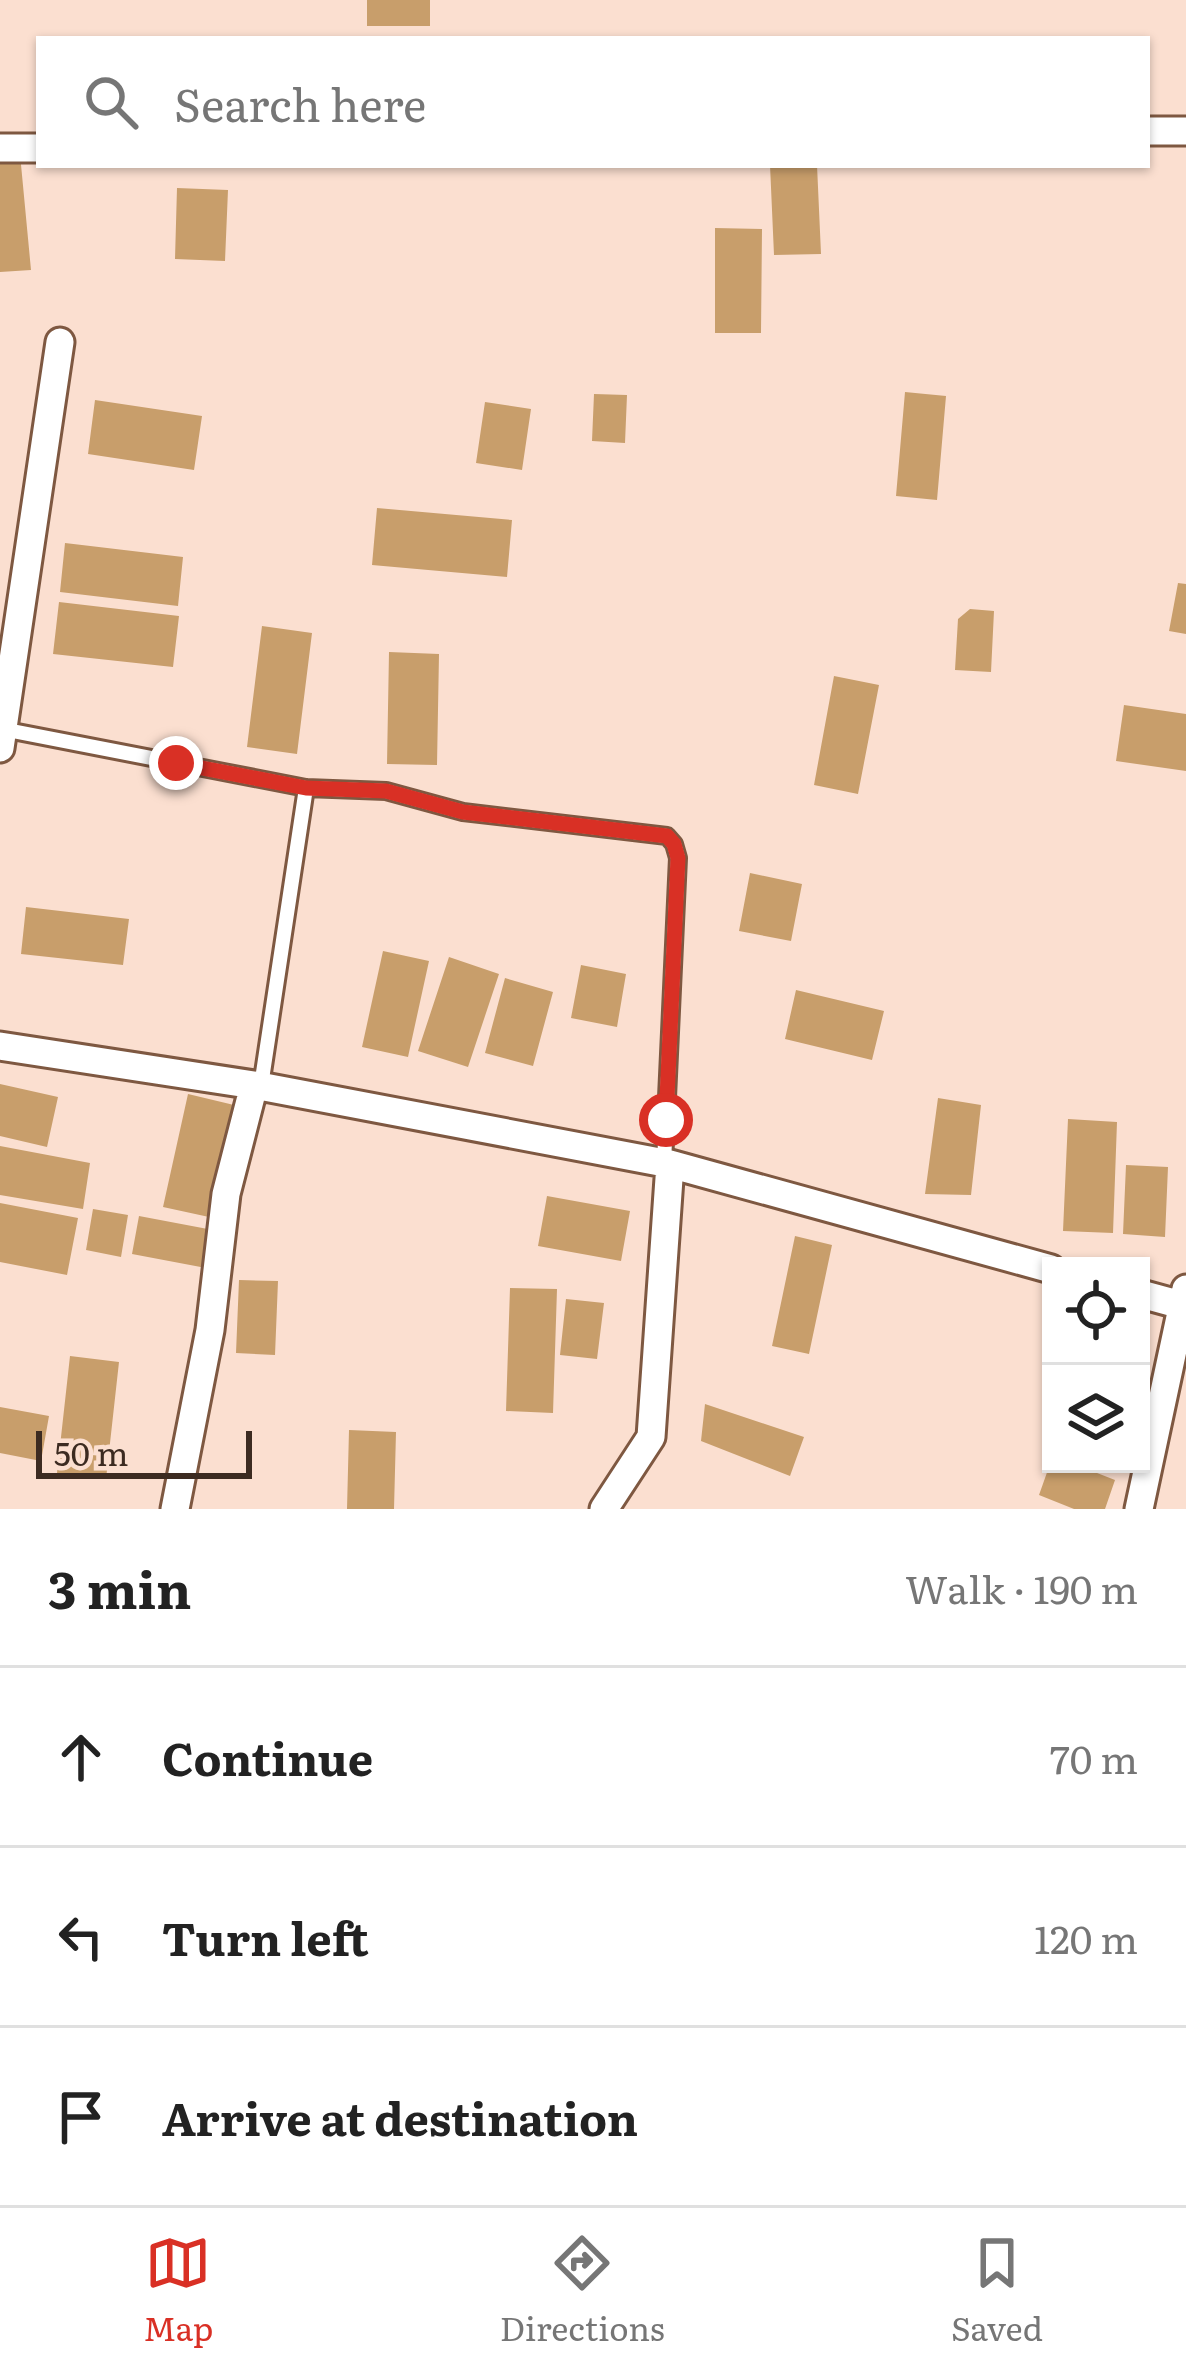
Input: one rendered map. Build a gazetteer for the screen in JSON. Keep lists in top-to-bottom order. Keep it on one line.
{"scale_bar":"50 m","page":{"search":"Search here","scale":"50 m","heading":["3 min","Walk · 190 m"],"list":[["Continue","70 m"],["Turn left","120 m"],"Arrive at destination"],"nav":["Map","Directions","Saved"]}}
